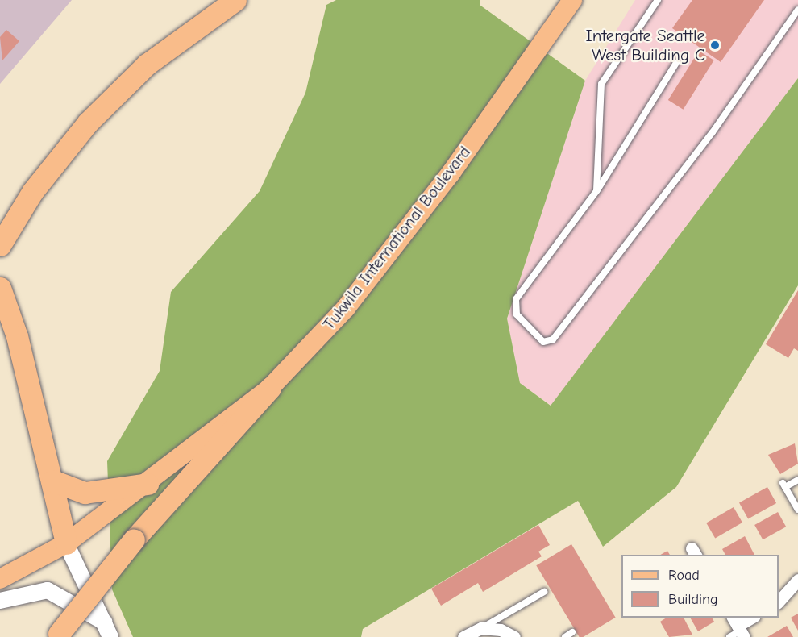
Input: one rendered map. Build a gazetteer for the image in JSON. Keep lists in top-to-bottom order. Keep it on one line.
{"streets":{"main road":["Tukwila International Boulevard"]},"places":["Intergate Seattle West Building C"],"legend":["Road","Building"]}
